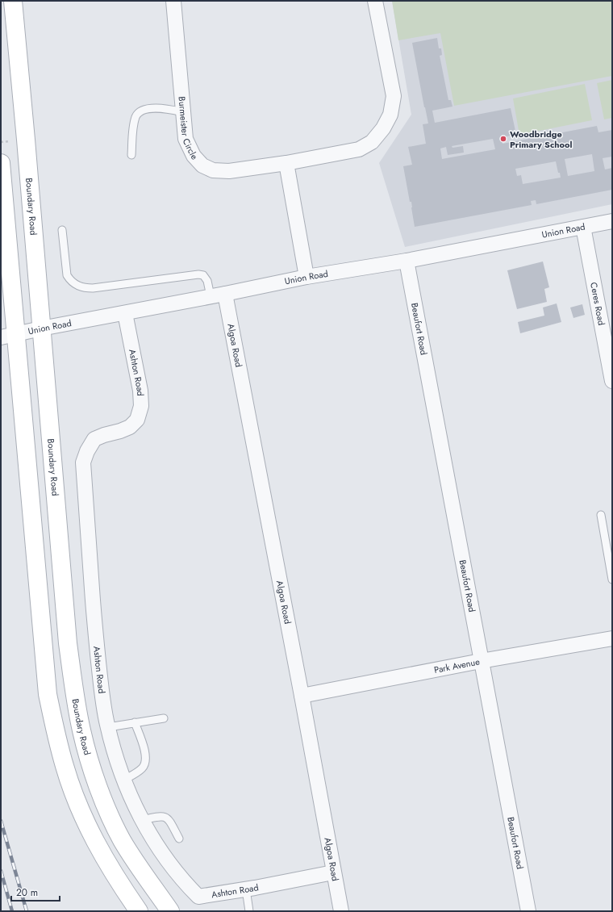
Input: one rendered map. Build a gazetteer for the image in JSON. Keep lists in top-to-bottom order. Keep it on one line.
{"streets":{"main road":["Boundary Road"],"street":["Burmeister Circle","Union Road","Ceres Road","Beaufort Road","Algoa Road","Ashton Road","Park Avenue"]},"crossings":[["Boundary Road","Union Road"],["Union Road","Ceres Road"],["Union Road","Beaufort Road"],["Union Road","Algoa Road"],["Union Road","Ashton Road"],["Beaufort Road","Park Avenue"],["Algoa Road","Ashton Road"],["Algoa Road","Park Avenue"]],"places":["Woodbridge Primary School"],"scale_bar":"20 m"}
